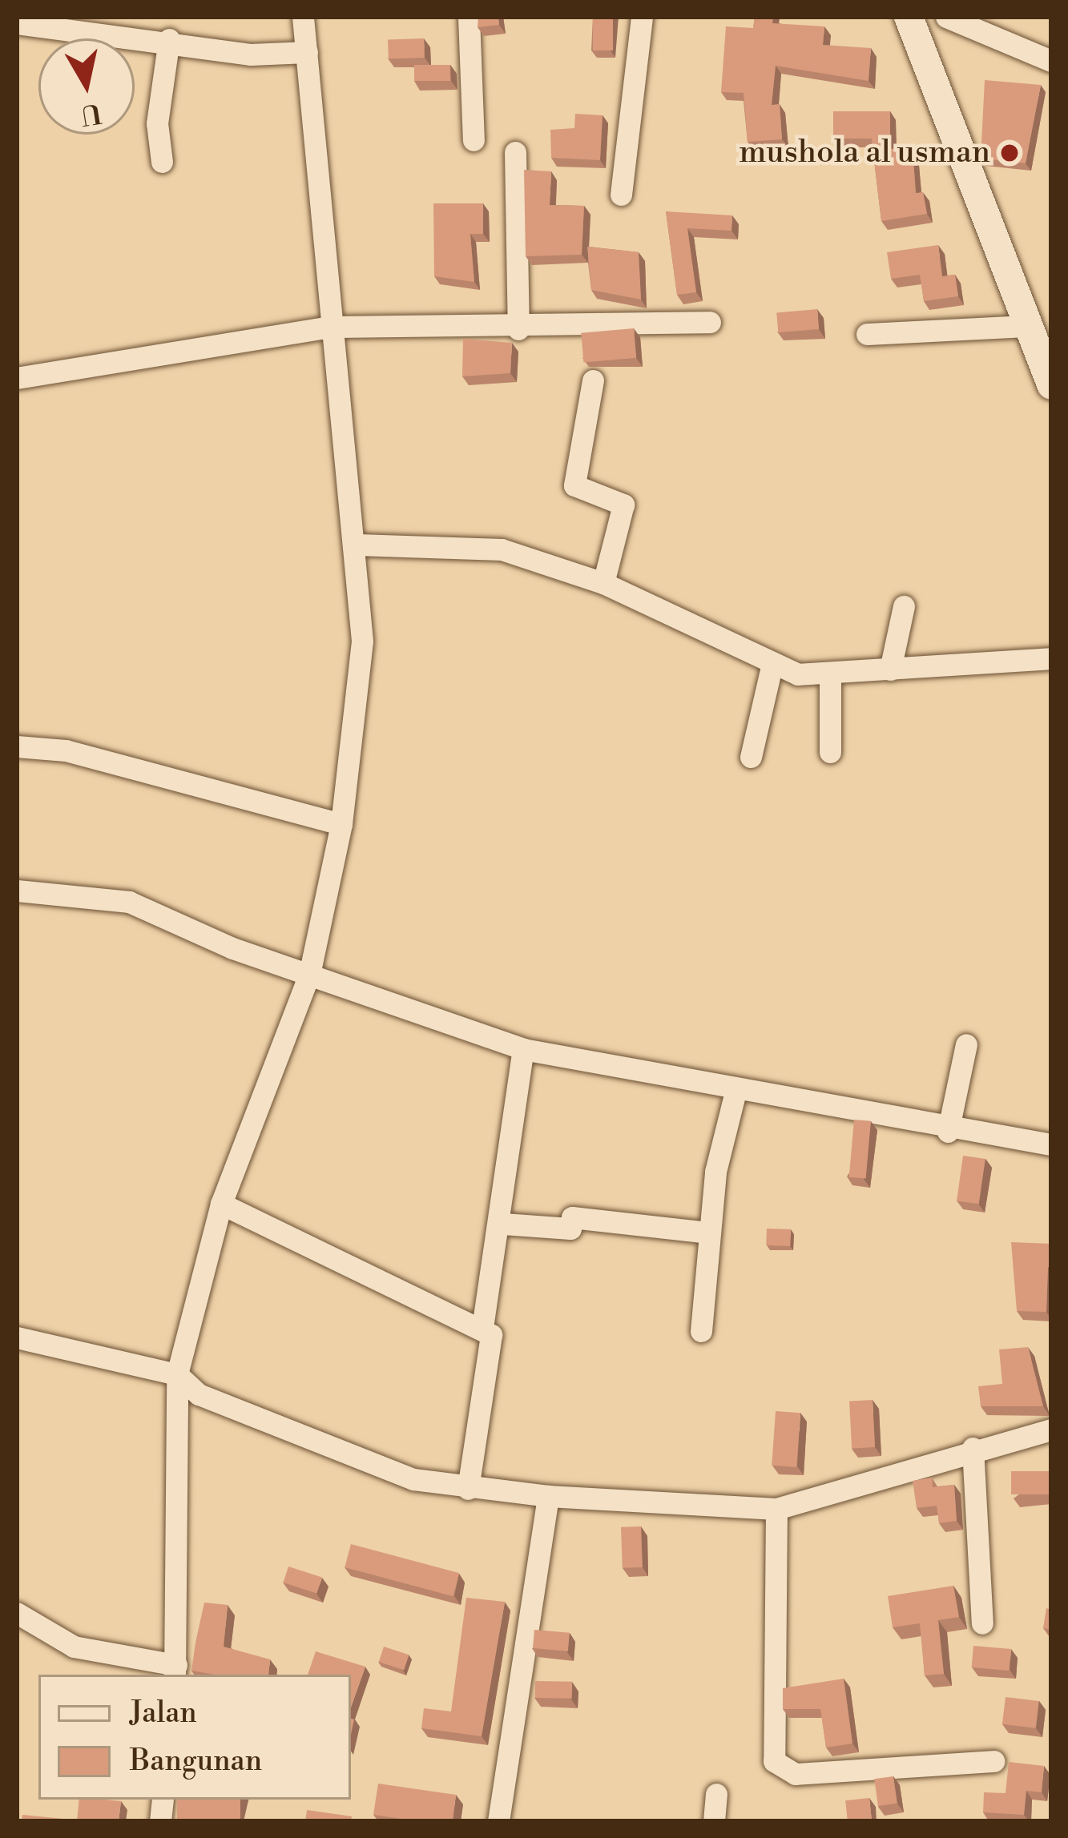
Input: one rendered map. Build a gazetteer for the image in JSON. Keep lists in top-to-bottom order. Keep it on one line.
{"places":["mushola al usman"],"legend":["Jalan","Bangunan"],"north":"bottom"}
